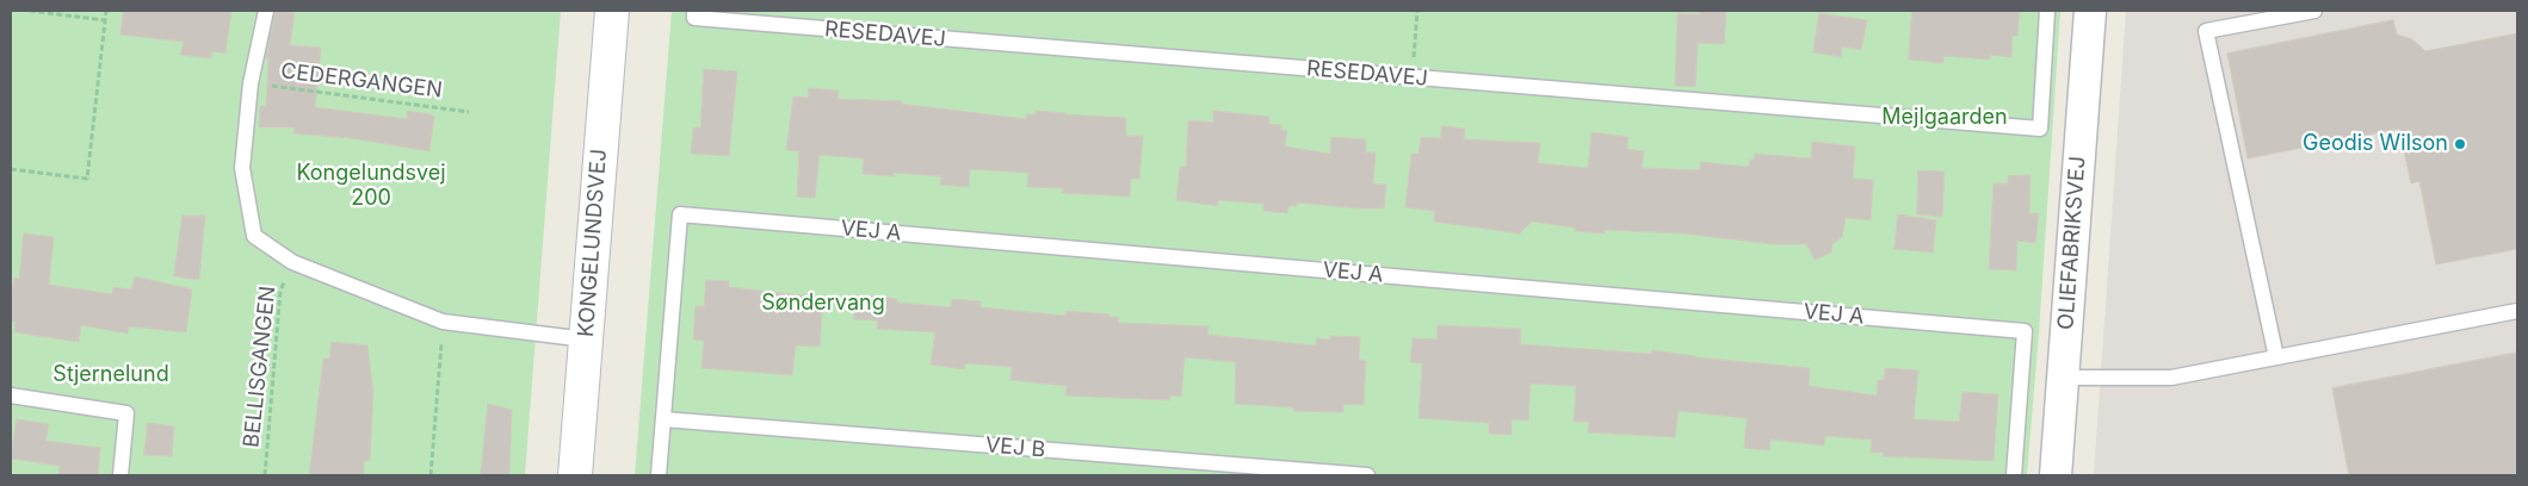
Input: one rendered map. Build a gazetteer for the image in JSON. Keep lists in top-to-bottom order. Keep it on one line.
{"streets":{"street":["KONGELUNDSVEJ","OLIEFABRIKSVEJ"],"lane":["RESEDAVEJ","VEJ A","VEJ B"],"path":["CEDERGANGEN","BELLISGANGEN"]},"crossings":[["VEJ A","VEJ B"]],"parks":["Mejlgaarden","Kongelundsvej 200","Søndervang","Stjernelund"],"places":["Geodis Wilson"]}
